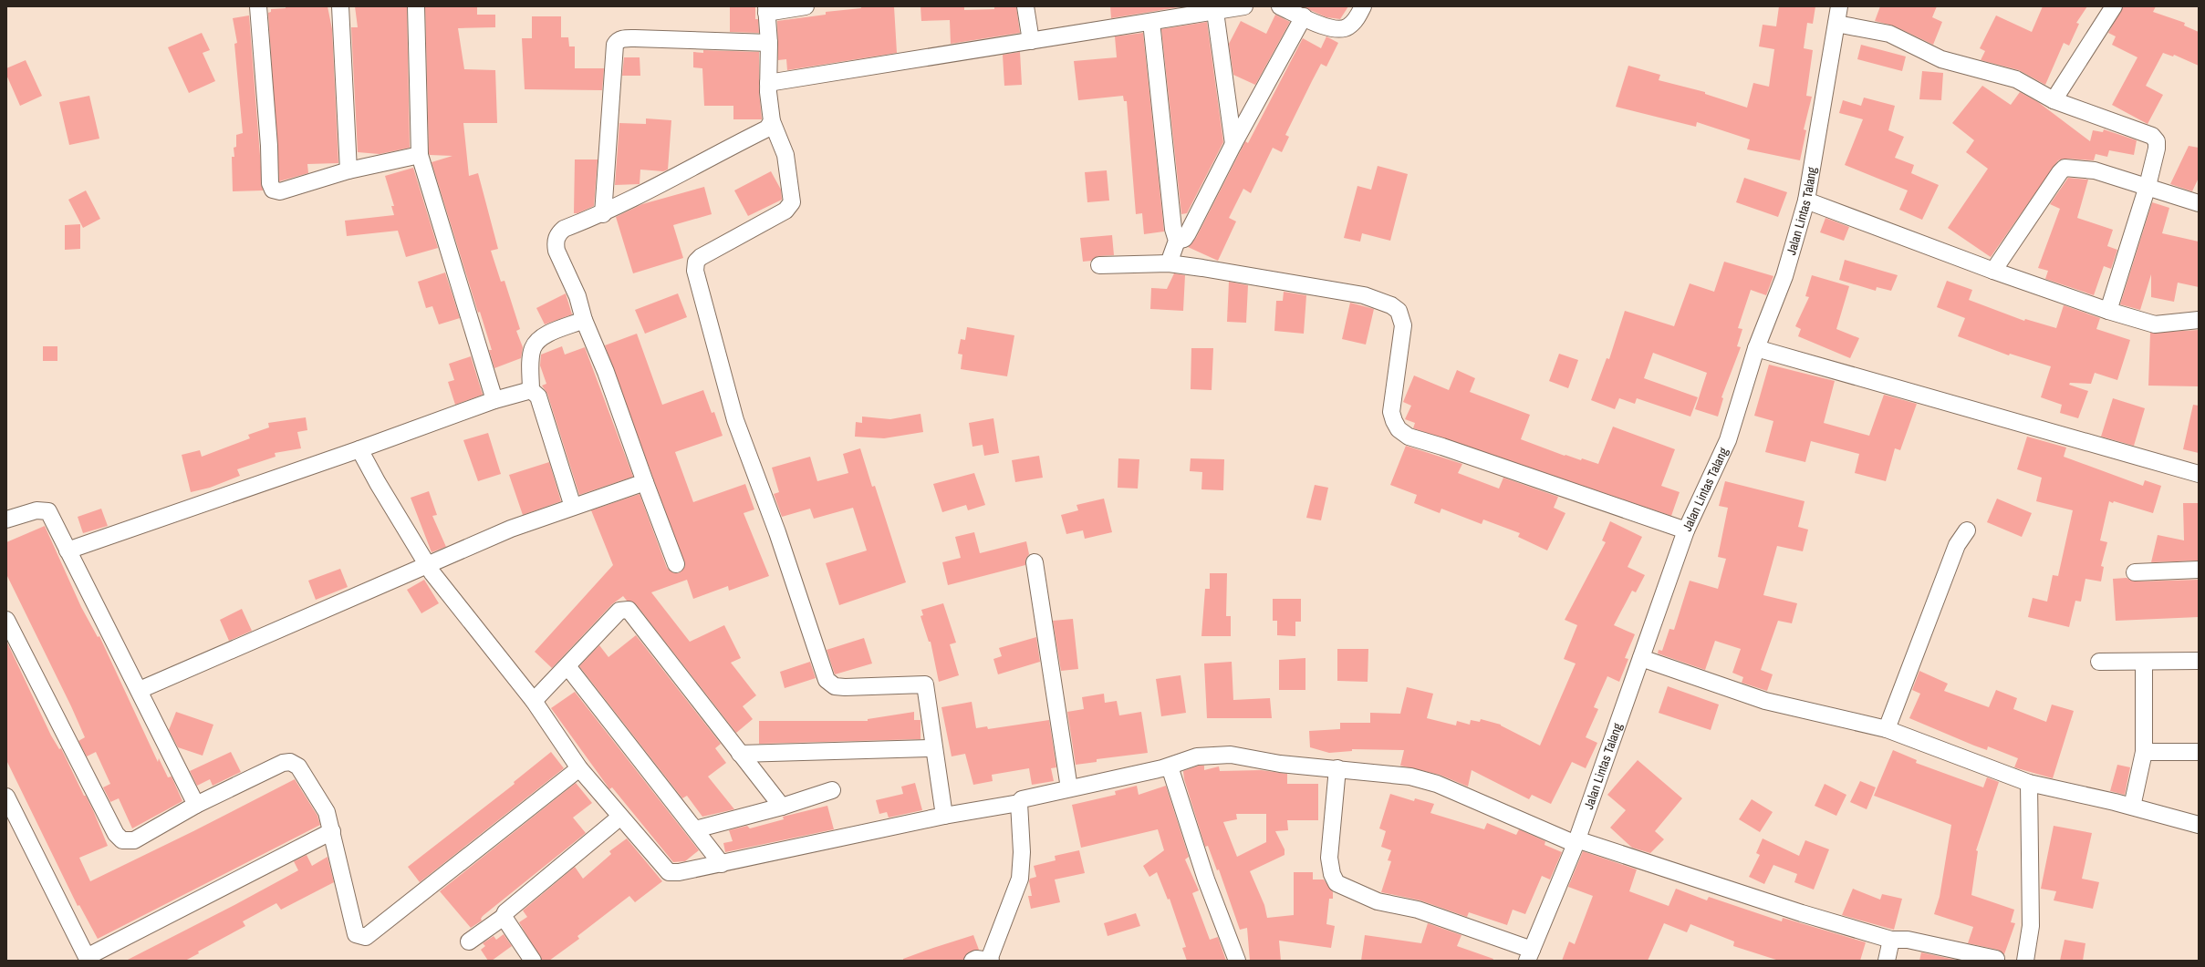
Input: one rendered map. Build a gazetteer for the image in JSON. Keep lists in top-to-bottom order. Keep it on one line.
{"streets":{"street":["Jalan Lintas Talang"]}}
